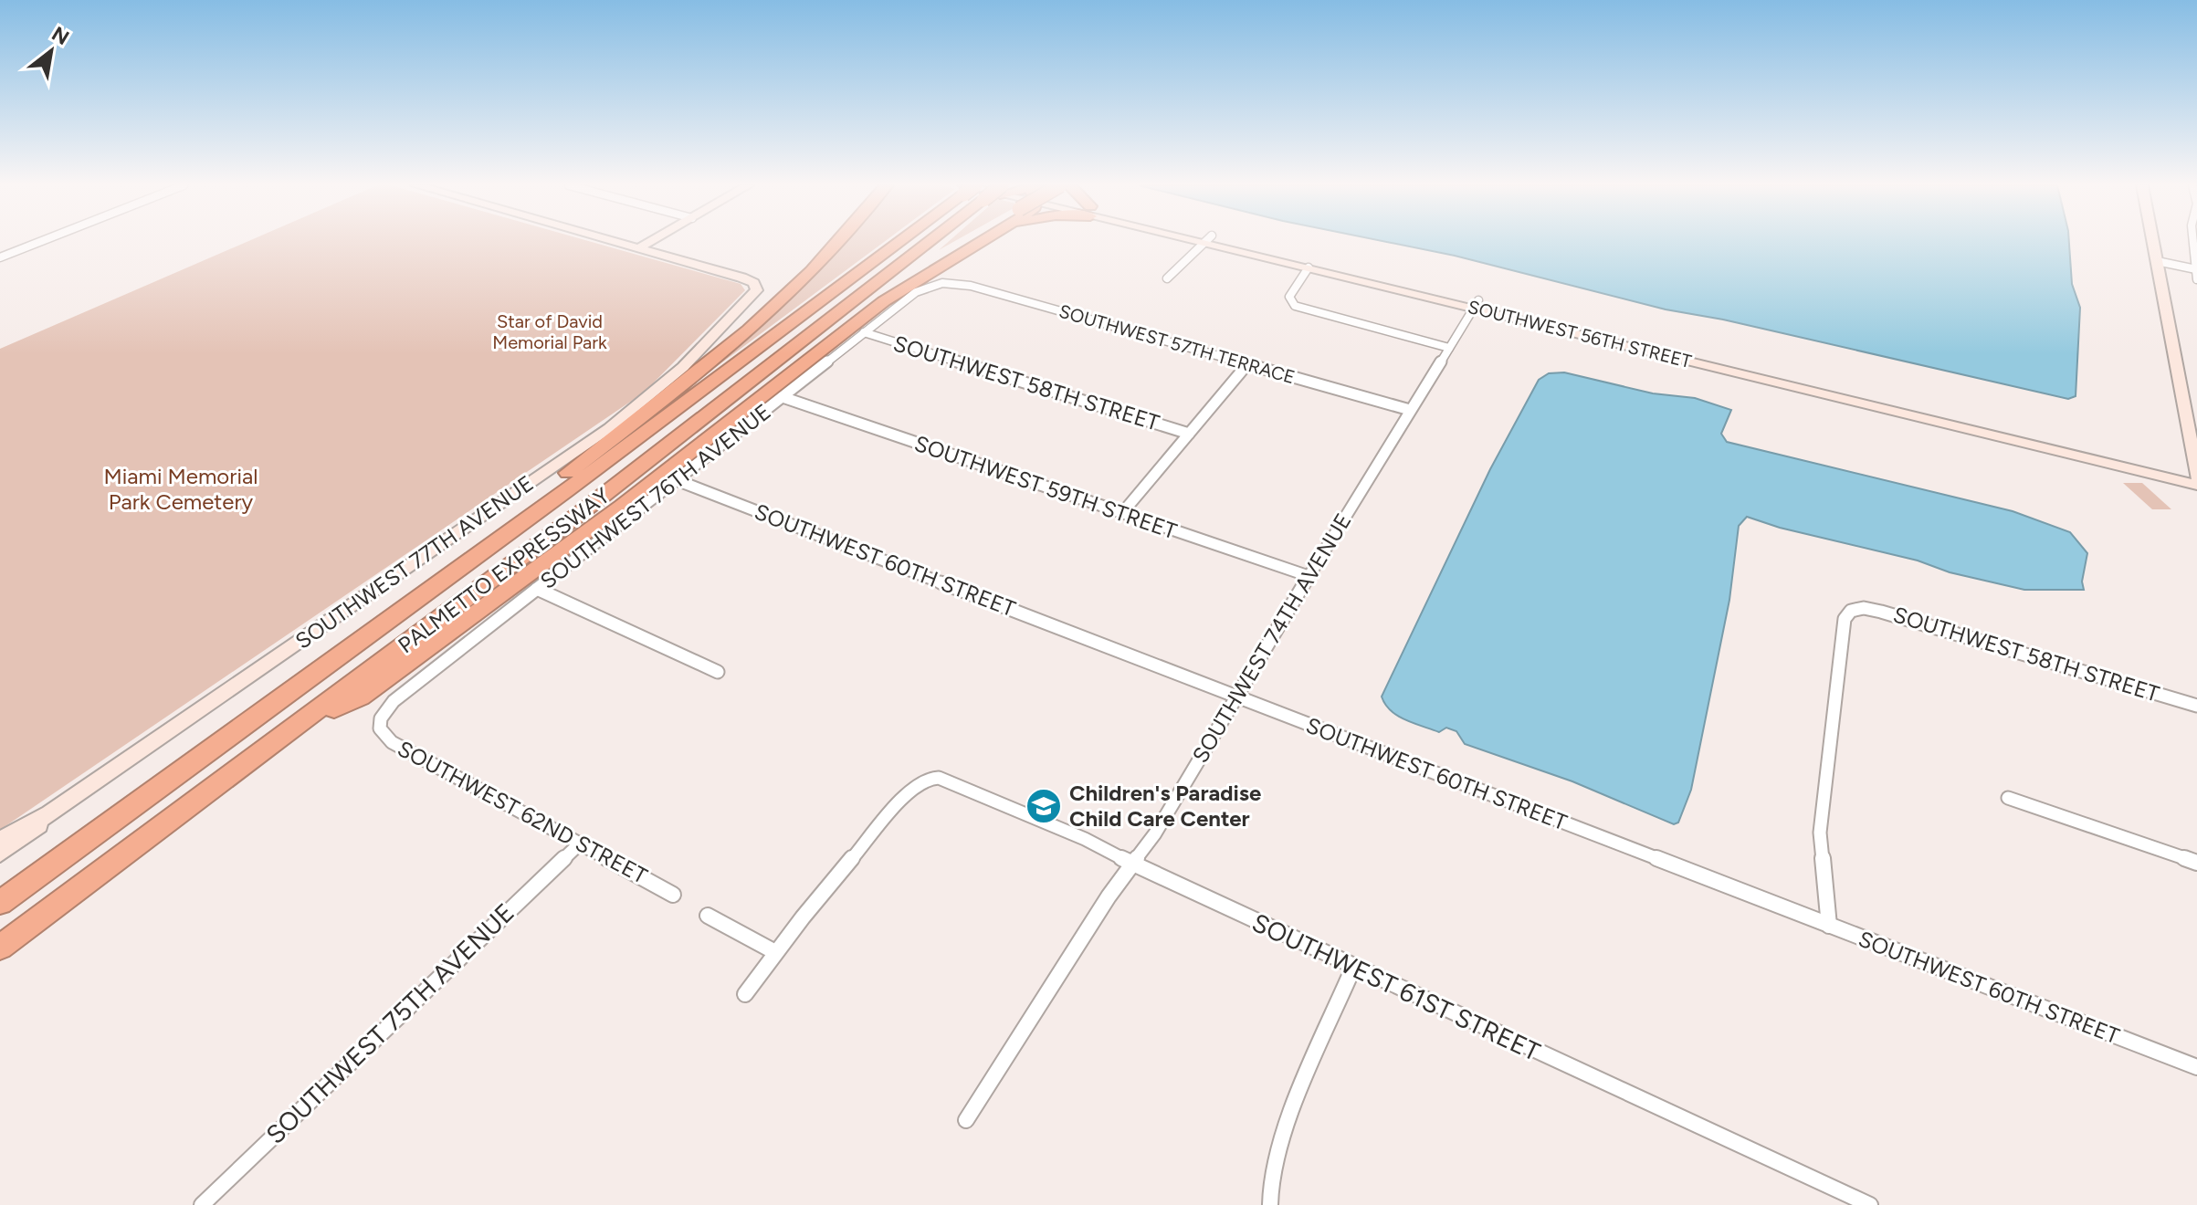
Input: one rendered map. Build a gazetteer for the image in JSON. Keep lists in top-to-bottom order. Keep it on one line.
{"streets":{"highway":["PALMETTO EXPRESSWAY"],"street":["SOUTHWEST 56TH STREET","SOUTHWEST 57TH TERRACE","SOUTHWEST 58TH STREET","SOUTHWEST 59TH STREET","SOUTHWEST 76TH AVENUE","SOUTHWEST 60TH STREET","SOUTHWEST 77TH AVENUE","SOUTHWEST 74TH AVENUE","SOUTHWEST 62ND STREET","SOUTHWEST 61ST STREET","SOUTHWEST 75TH AVENUE"]},"crossings":[["SOUTHWEST 56TH STREET","SOUTHWEST 74TH AVENUE"],["SOUTHWEST 57TH TERRACE","SOUTHWEST 76TH AVENUE"],["SOUTHWEST 57TH TERRACE","SOUTHWEST 74TH AVENUE"],["SOUTHWEST 58TH STREET","SOUTHWEST 76TH AVENUE"],["SOUTHWEST 58TH STREET","SOUTHWEST 60TH STREET"],["SOUTHWEST 59TH STREET","SOUTHWEST 76TH AVENUE"],["SOUTHWEST 59TH STREET","SOUTHWEST 74TH AVENUE"],["SOUTHWEST 76TH AVENUE","SOUTHWEST 60TH STREET"],["SOUTHWEST 76TH AVENUE","SOUTHWEST 62ND STREET"],["SOUTHWEST 60TH STREET","SOUTHWEST 74TH AVENUE"],["SOUTHWEST 74TH AVENUE","SOUTHWEST 61ST STREET"],["SOUTHWEST 62ND STREET","SOUTHWEST 75TH AVENUE"]],"parks":["Star of David Memorial Park","Miami Memorial Park Cemetery"],"places":{"school or university":["Children's Paradise Child Care Center"]},"north":"top right"}
